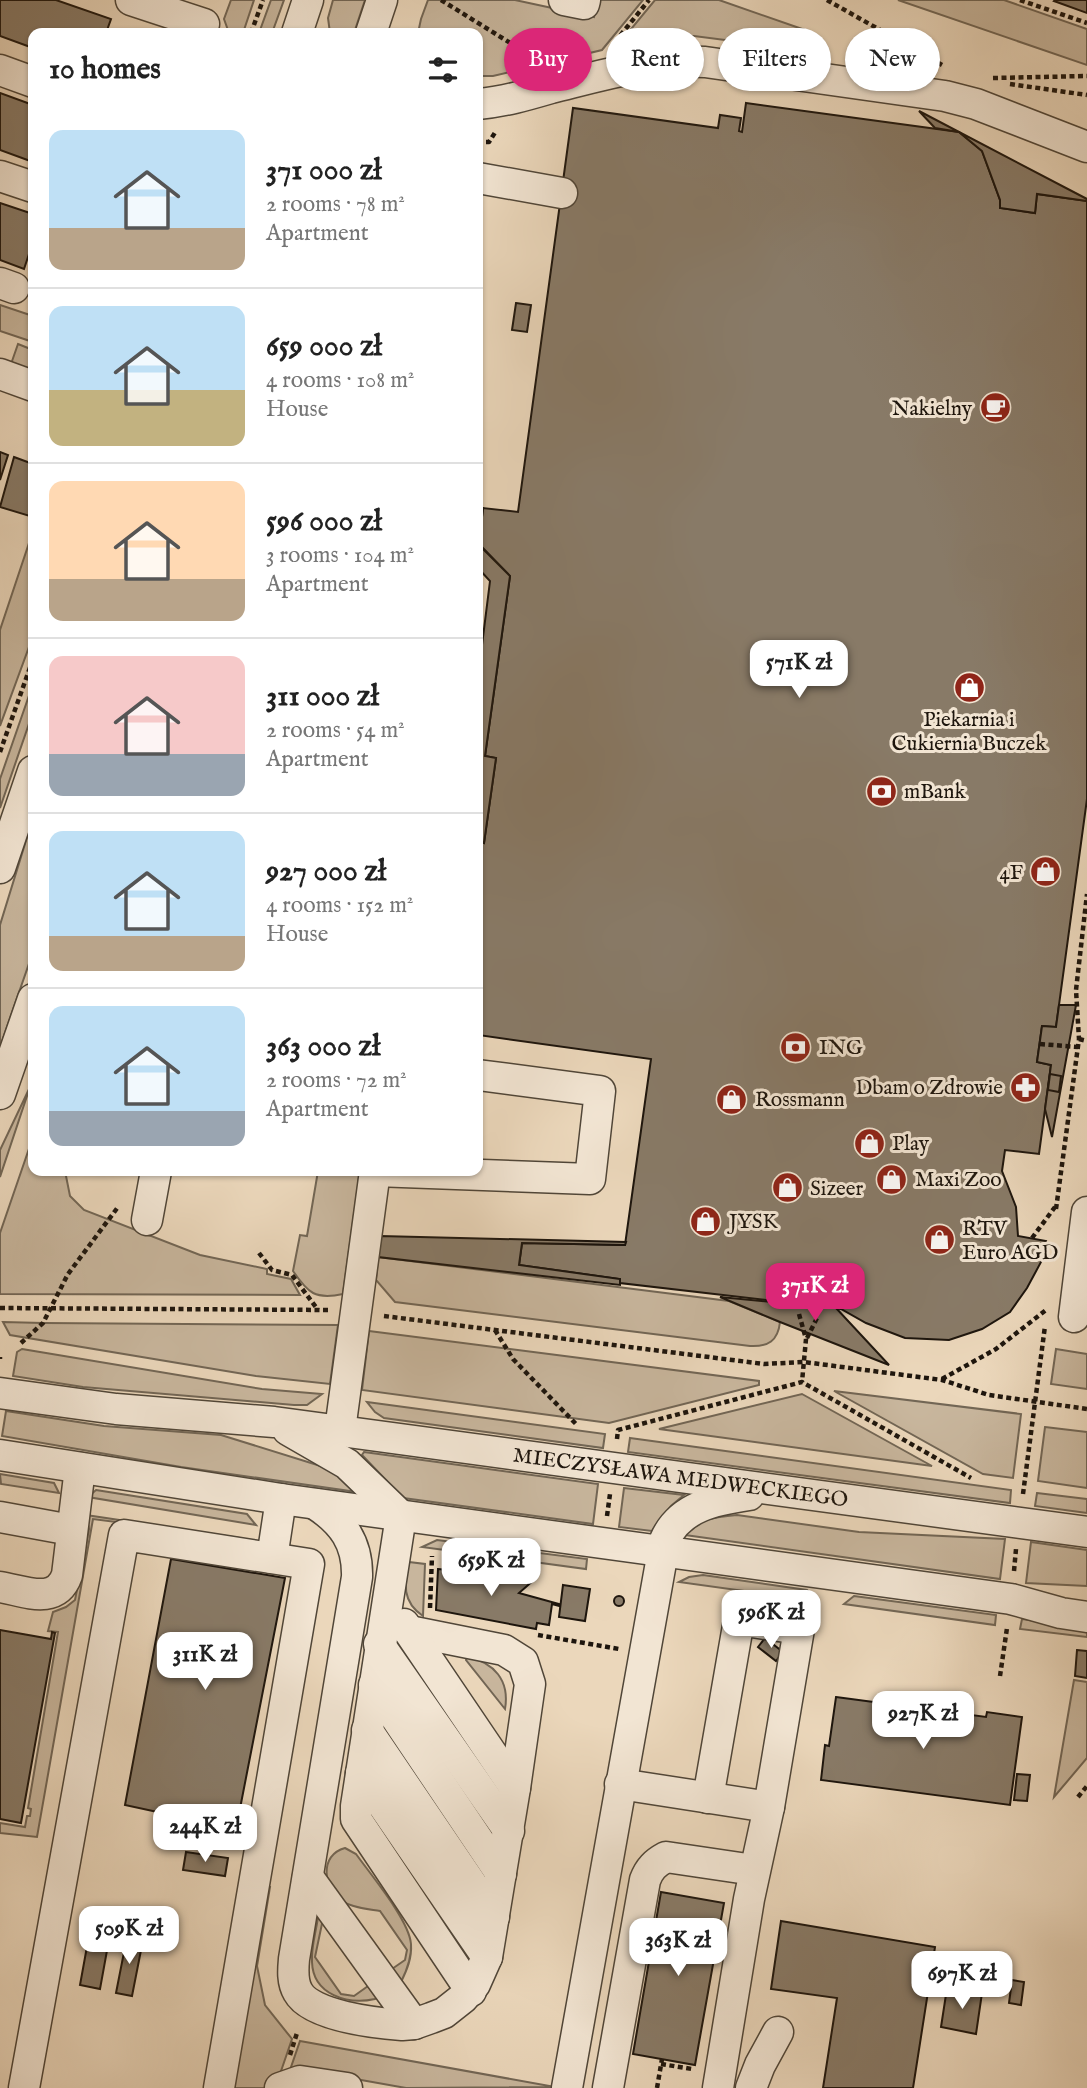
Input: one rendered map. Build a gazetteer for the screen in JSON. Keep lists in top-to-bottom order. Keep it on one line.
{"streets":{"street":["MIECZYSŁAWA MEDWECKIEGO"]},"places":{"cafe":["Nakielny"],"shop":["Piekarnia i Cukiernia Buczek","4F","Rossmann","Play","Maxi Zoo","Sizeer","JYSK","RTV Euro AGD"],"bank":["mBank","ING"],"pharmacy":["Dbam o Zdrowie"]},"page":{"chip":["Buy","Rent","Filters","New"],"heading":"10 homes","list":[{"name":"371 000 zł","note":"2 rooms · 78 m² · Apartment"},{"name":"659 000 zł","note":"4 rooms · 108 m² · House"},{"name":"596 000 zł","note":"3 rooms · 104 m² · Apartment"},{"name":"311 000 zł","note":"2 rooms · 54 m² · Apartment"},{"name":"927 000 zł","note":"4 rooms · 152 m² · House"},{"name":"363 000 zł","note":"2 rooms · 72 m² · Apartment"}],"price":["571K zł","371K zł","659K zł","596K zł","311K zł","927K zł","244K zł","509K zł","363K zł","697K zł"]}}
